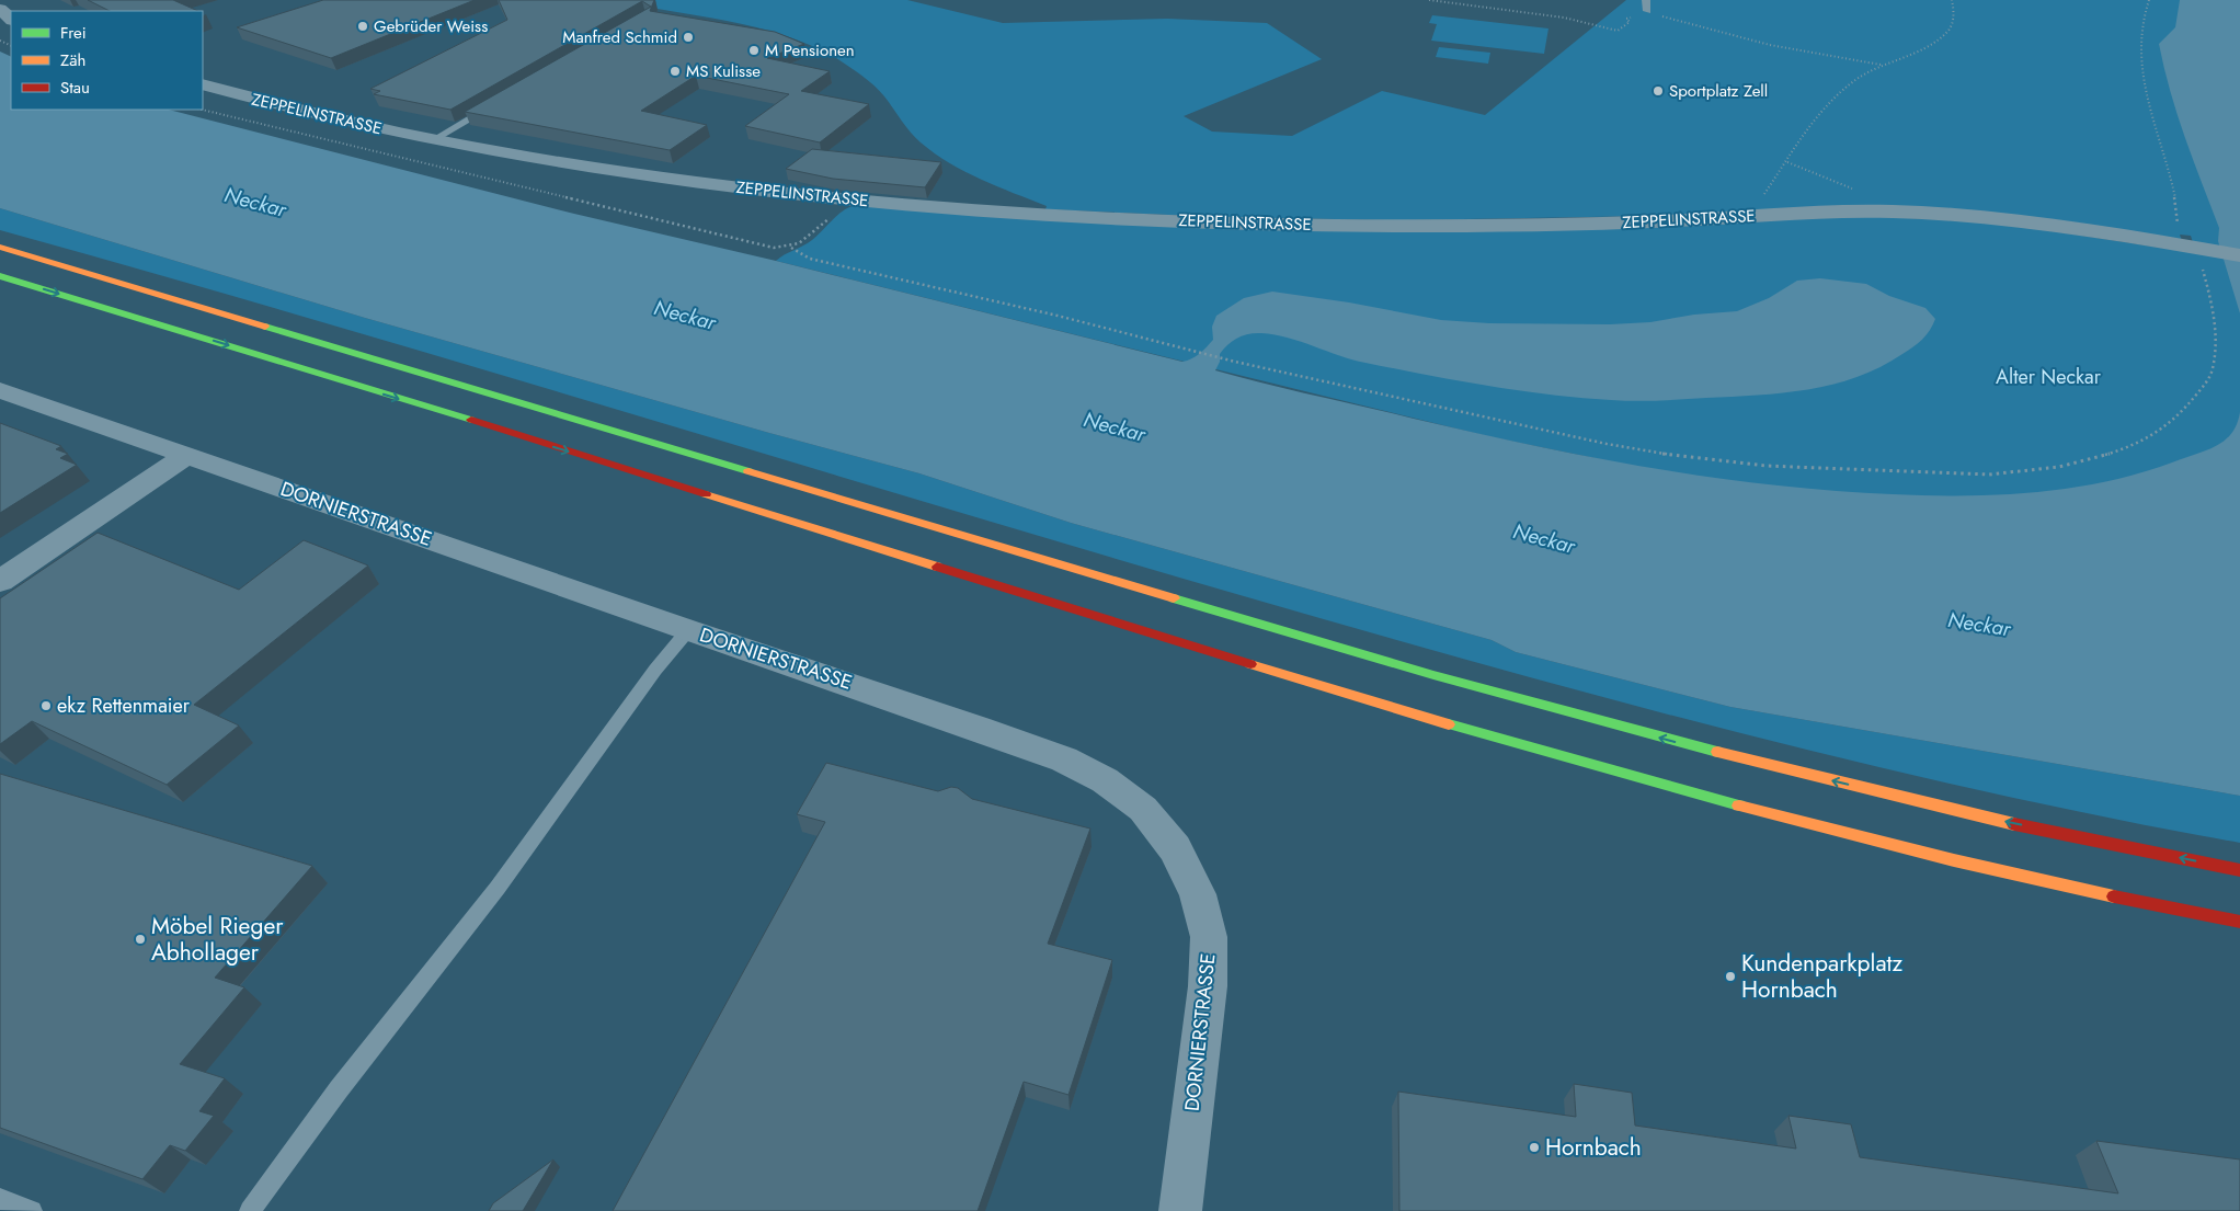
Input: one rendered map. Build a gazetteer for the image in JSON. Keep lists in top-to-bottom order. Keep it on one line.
{"streets":{"street":["ZEPPELINSTRASSE","DORNIERSTRASSE"]},"water":["Neckar"],"parks":["Alter Neckar"],"places":["Gebrüder Weiss","Manfred Schmid","M Pensionen","MS Kulisse","Sportplatz Zell","ekz Rettenmaier","Möbel Rieger Abhollager","Kundenparkplatz Hornbach","Hornbach"],"legend":["Frei","Zäh","Stau"]}
